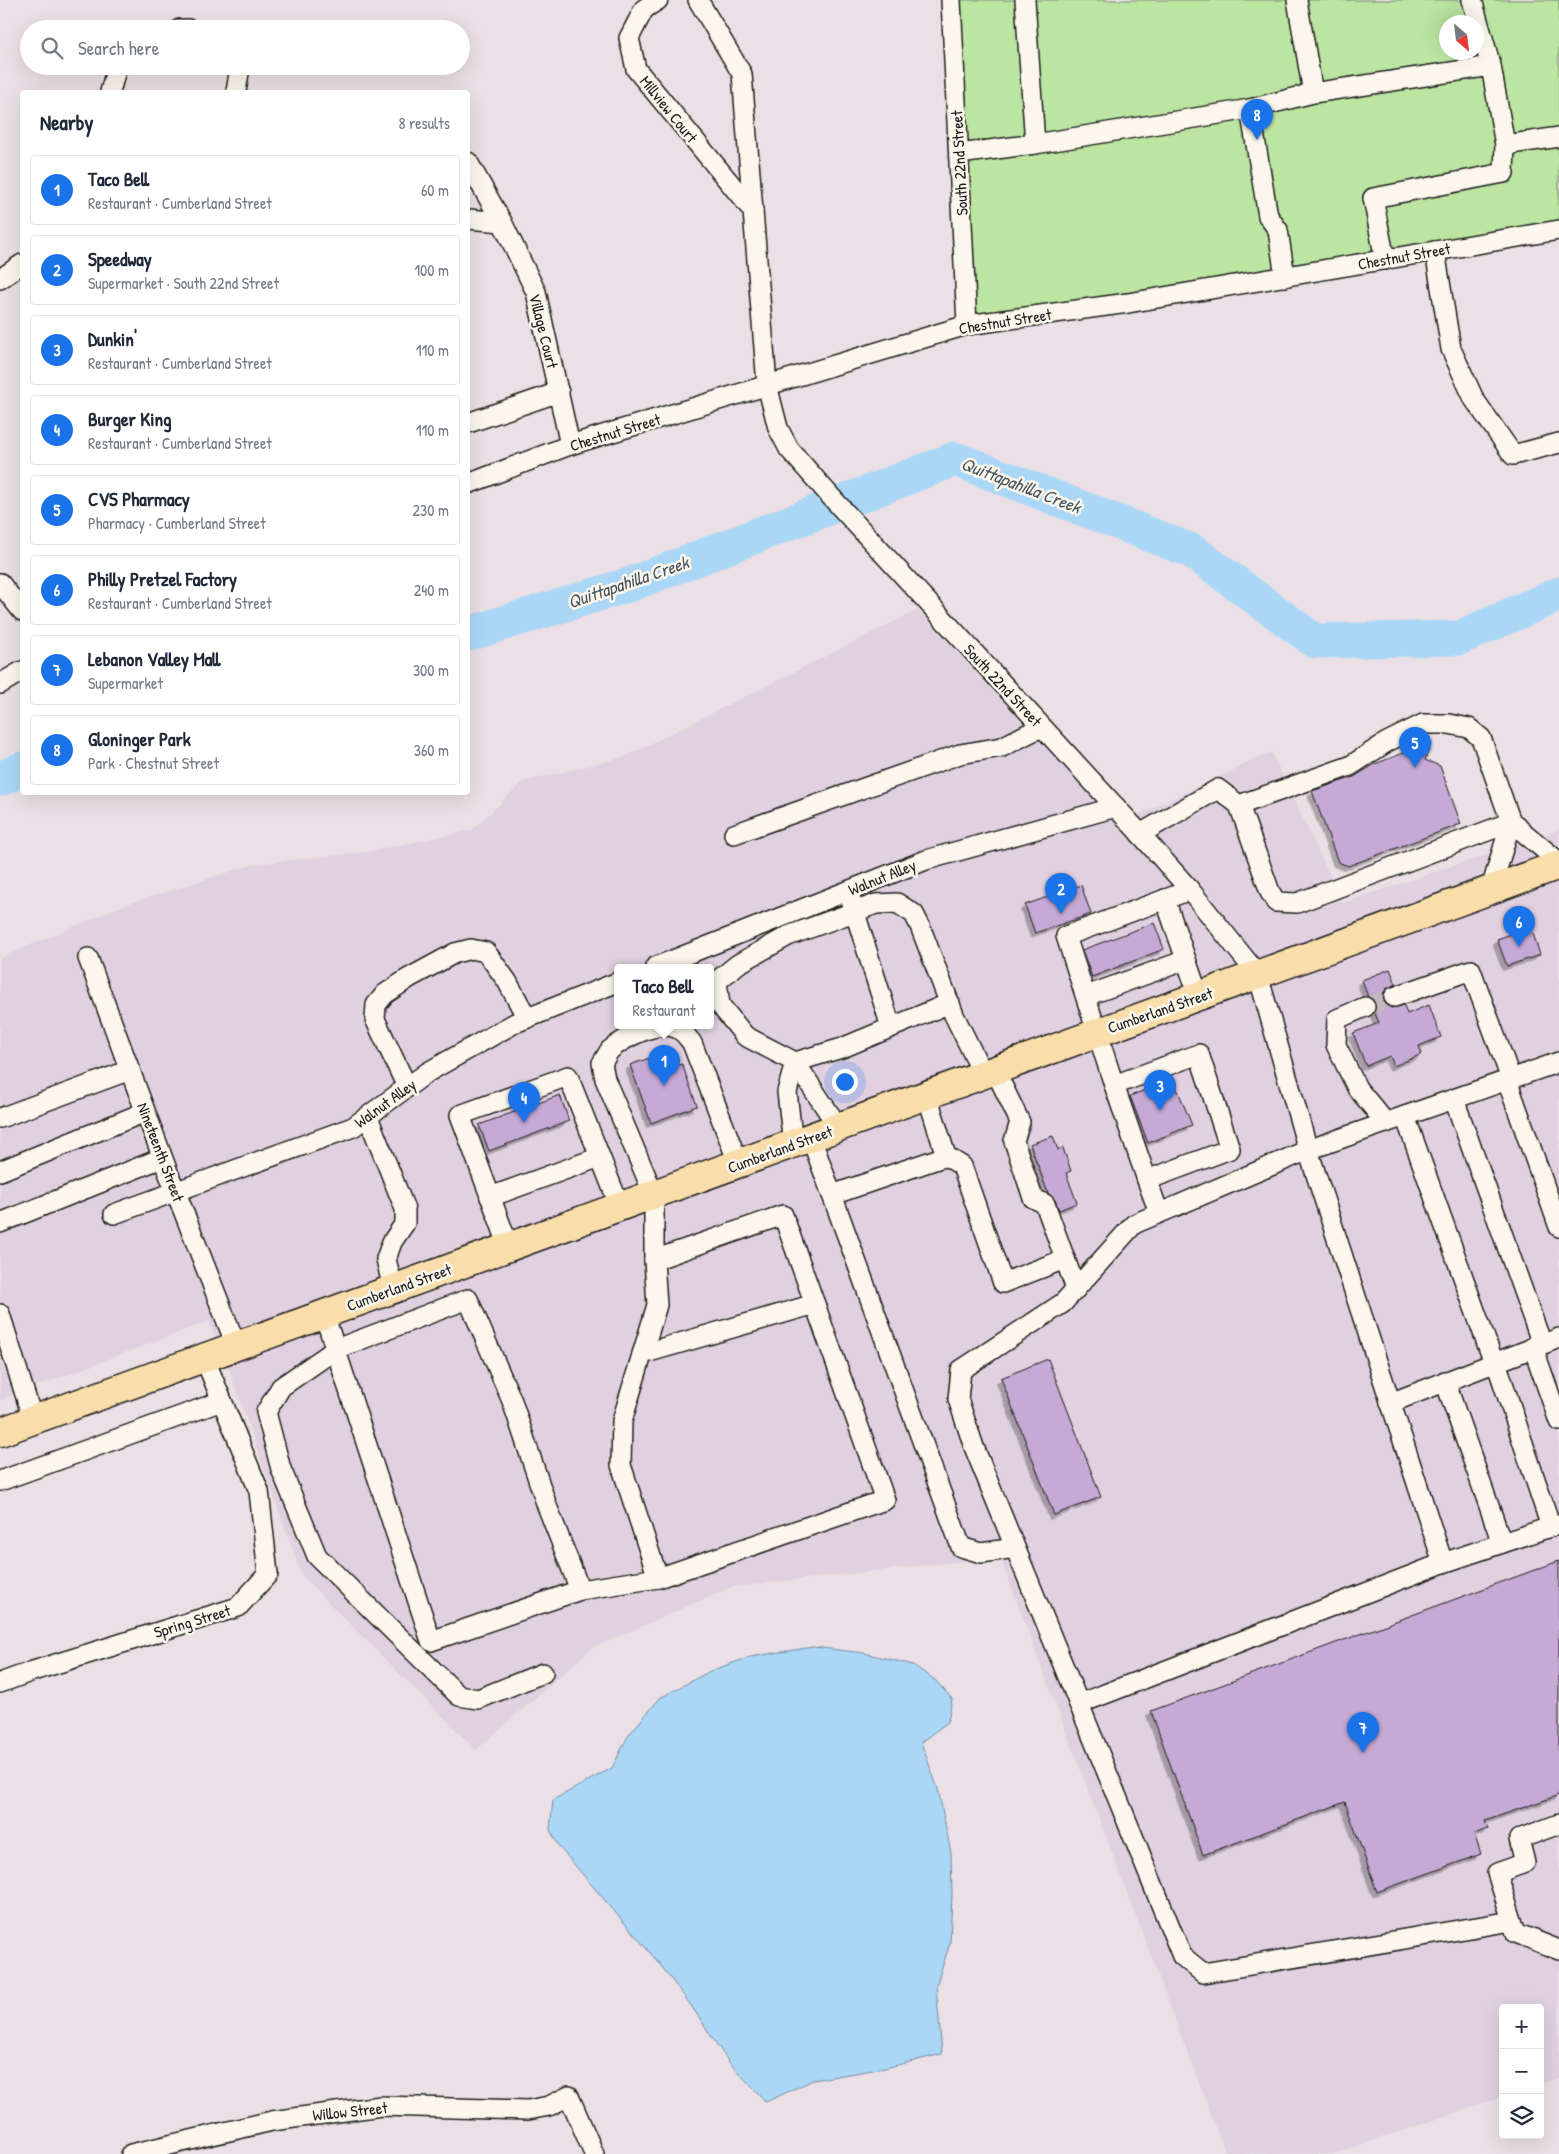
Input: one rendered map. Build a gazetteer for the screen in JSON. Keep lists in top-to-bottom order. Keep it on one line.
{"streets":{"highway":["Cumberland Street"],"street":["Millview Court","South 22nd Street","Chestnut Street","Village Court","Walnut Alley","Nineteenth Street","Spring Street","Willow Street"]},"crossings":[["South 22nd Street","Chestnut Street"],["South 22nd Street","Walnut Alley"],["South 22nd Street","Cumberland Street"],["Chestnut Street","Village Court"],["Walnut Alley","Nineteenth Street"],["Cumberland Street","Nineteenth Street"],["Cumberland Street","Spring Street"]],"water":["Quittapahilla Creek"],"north":"bottom right","page":{"search":"Search here","heading":["Nearby","8 results"],"pins":["8","5","2","6","1","3","4","7"],"list":[{"mark":"1","name":"Taco Bell","note":"Restaurant · Cumberland Street","value":"60 m"},{"mark":"2","name":"Speedway","note":"Supermarket · South 22nd Street","value":"100 m"},{"mark":"3","name":"Dunkin'","note":"Restaurant · Cumberland Street","value":"110 m"},{"mark":"4","name":"Burger King","note":"Restaurant · Cumberland Street","value":"110 m"},{"mark":"5","name":"CVS Pharmacy","note":"Pharmacy · Cumberland Street","value":"230 m"},{"mark":"6","name":"Philly Pretzel Factory","note":"Restaurant · Cumberland Street","value":"240 m"},{"mark":"7","name":"Lebanon Valley Mall","note":"Supermarket","value":"300 m"},{"mark":"8","name":"Gloninger Park","note":"Park · Chestnut Street","value":"360 m"}],"popup":["Taco Bell","Restaurant"],"map_buttons":["+","−"]}}
